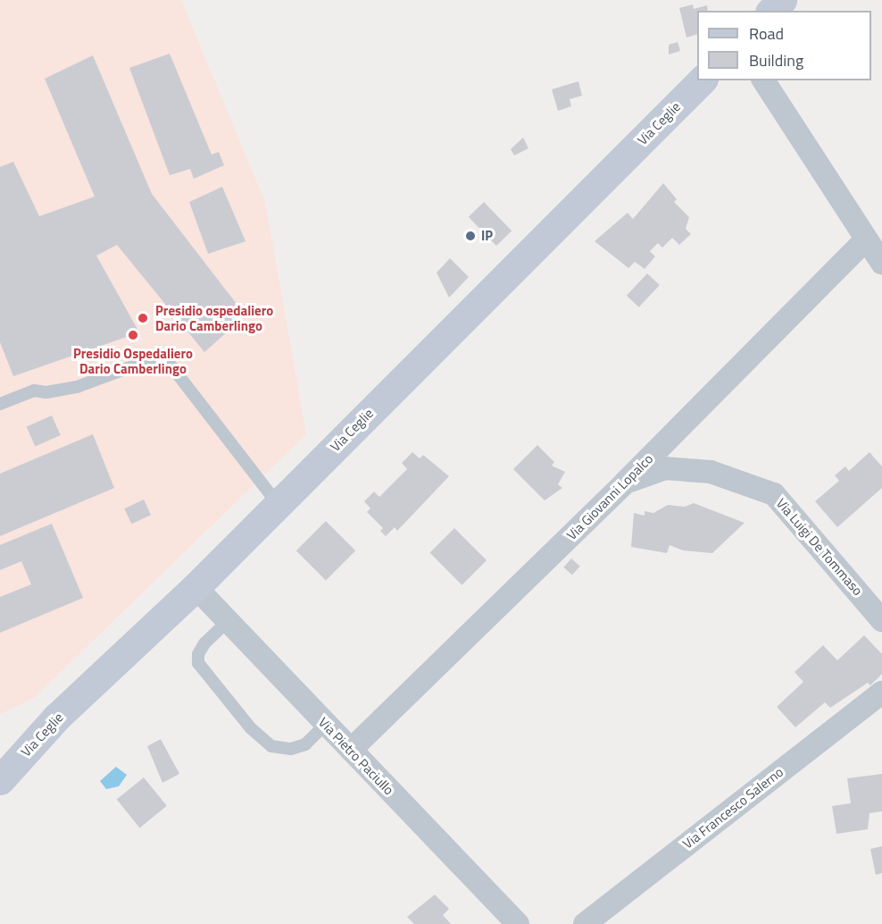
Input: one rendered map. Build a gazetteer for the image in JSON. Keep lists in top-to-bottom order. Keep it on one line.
{"streets":{"main road":["Via Ceglie"],"street":["Via Giovanni Lopalco","Via Luigi De Tommaso","Via Pietro Paciullo","Via Francesco Salerno"]},"crossings":[["Via Ceglie","Via Pietro Paciullo"],["Via Giovanni Lopalco","Via Luigi De Tommaso"],["Via Giovanni Lopalco","Via Pietro Paciullo"]],"places":["IP","Presidio ospedaliero Dario Camberlingo","Presidio Ospedaliero Dario Camberlingo"],"legend":["Road","Building"]}
